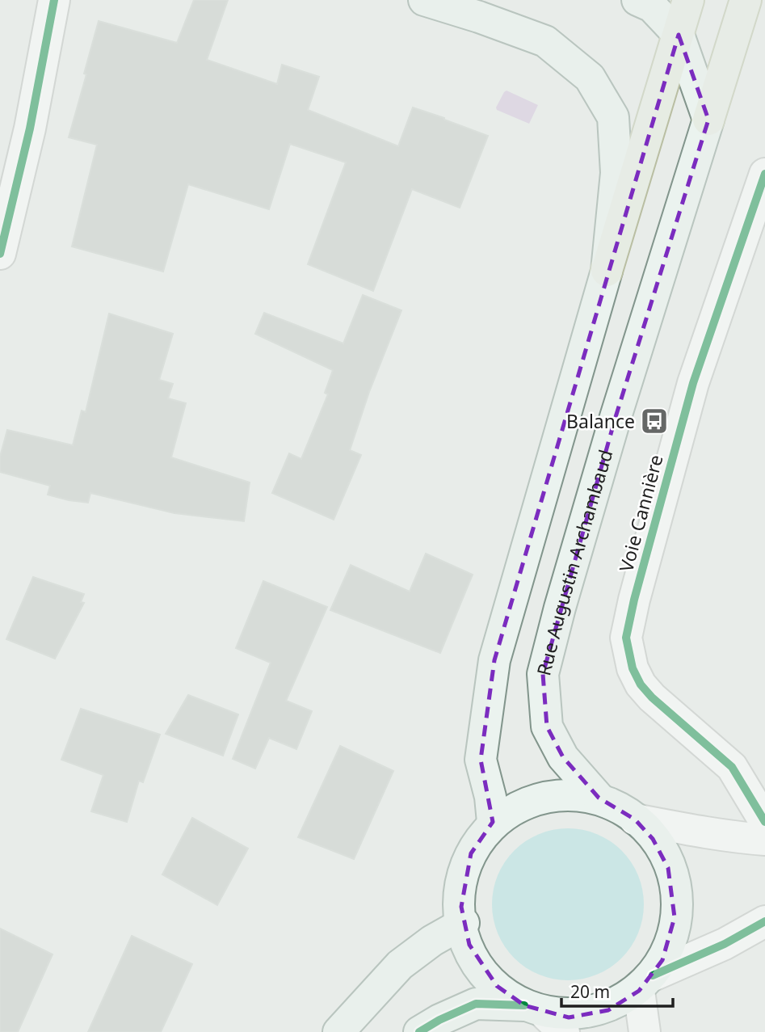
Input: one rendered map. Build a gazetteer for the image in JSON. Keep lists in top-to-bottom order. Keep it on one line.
{"streets":{"main road":["Rue Augustin Archambaud"],"street":["Voie Cannière"]},"places":{"bus stop":["Balance"]},"scale_bar":"20 m"}
